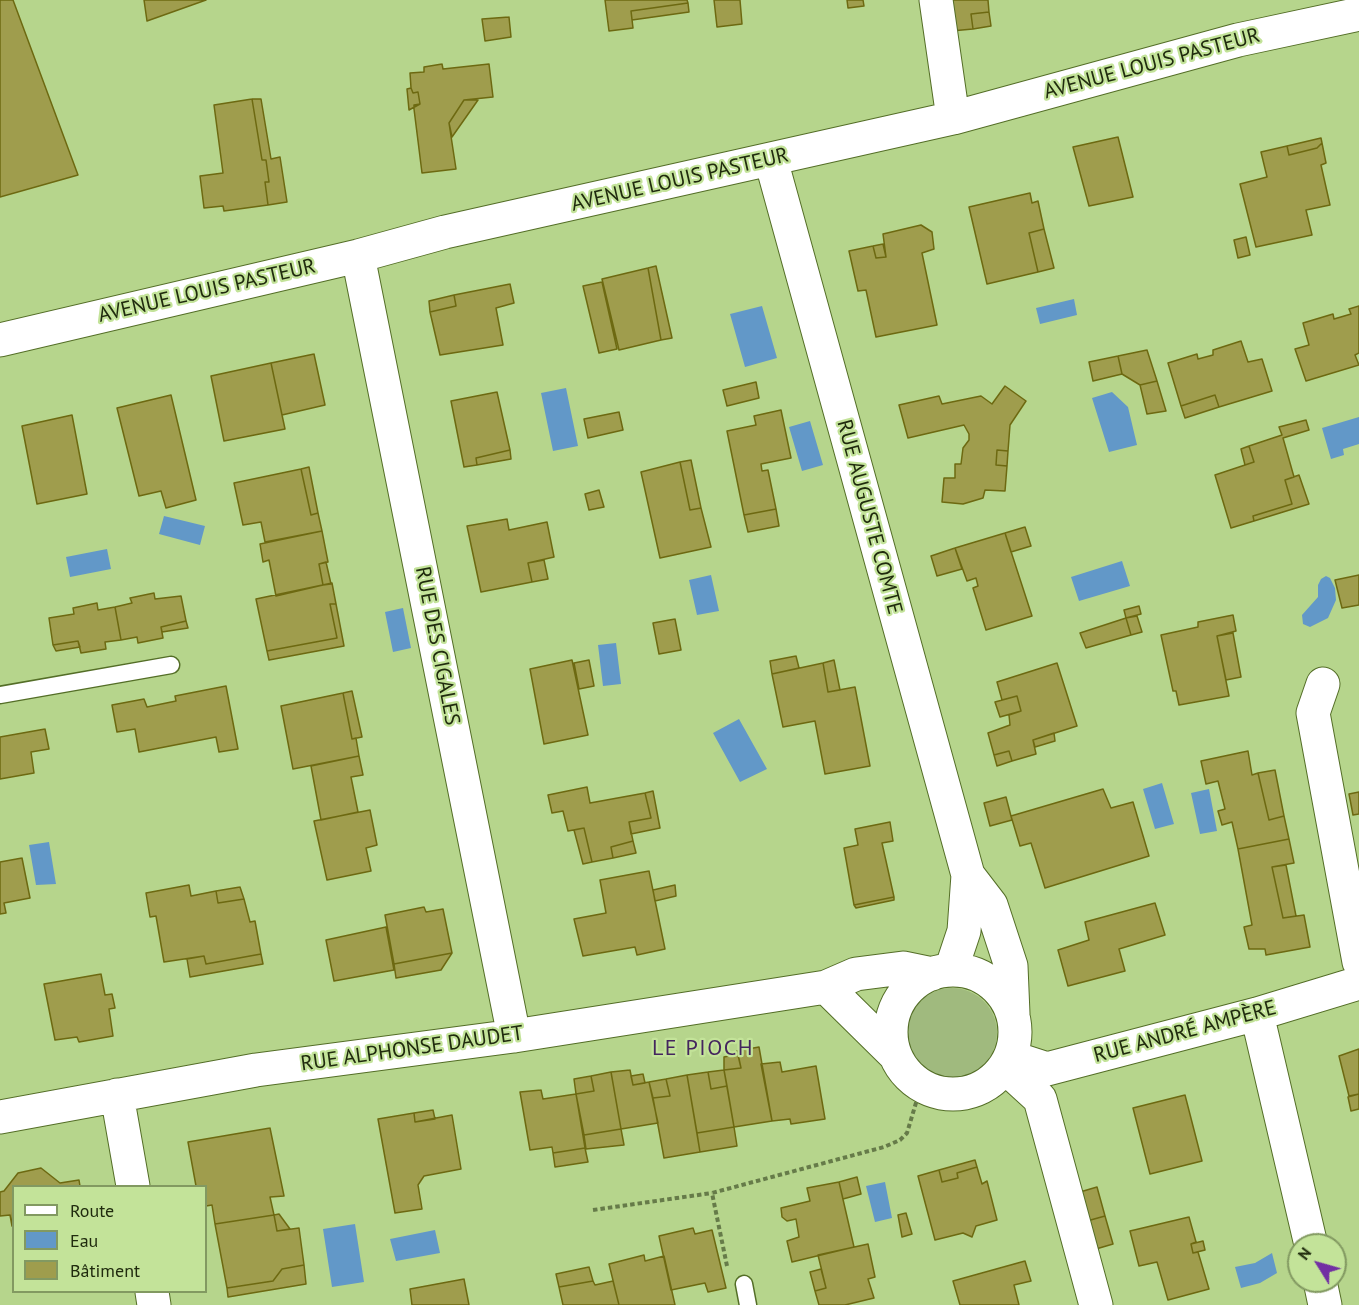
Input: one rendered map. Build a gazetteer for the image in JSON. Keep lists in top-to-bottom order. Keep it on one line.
{"streets":{"street":["AVENUE LOUIS PASTEUR","RUE AUGUSTE COMTE","RUE DES CIGALES","RUE ANDRÉ AMPÈRE","RUE ALPHONSE DAUDET"]},"crossings":[["AVENUE LOUIS PASTEUR","RUE AUGUSTE COMTE"],["AVENUE LOUIS PASTEUR","RUE DES CIGALES"],["RUE AUGUSTE COMTE","RUE ANDRÉ AMPÈRE"],["RUE AUGUSTE COMTE","RUE ALPHONSE DAUDET"],["RUE DES CIGALES","RUE ALPHONSE DAUDET"],["RUE ANDRÉ AMPÈRE","RUE ALPHONSE DAUDET"]],"districts":["LE PIOCH"],"legend":["Route","Eau","Bâtiment"],"north":"top left"}
